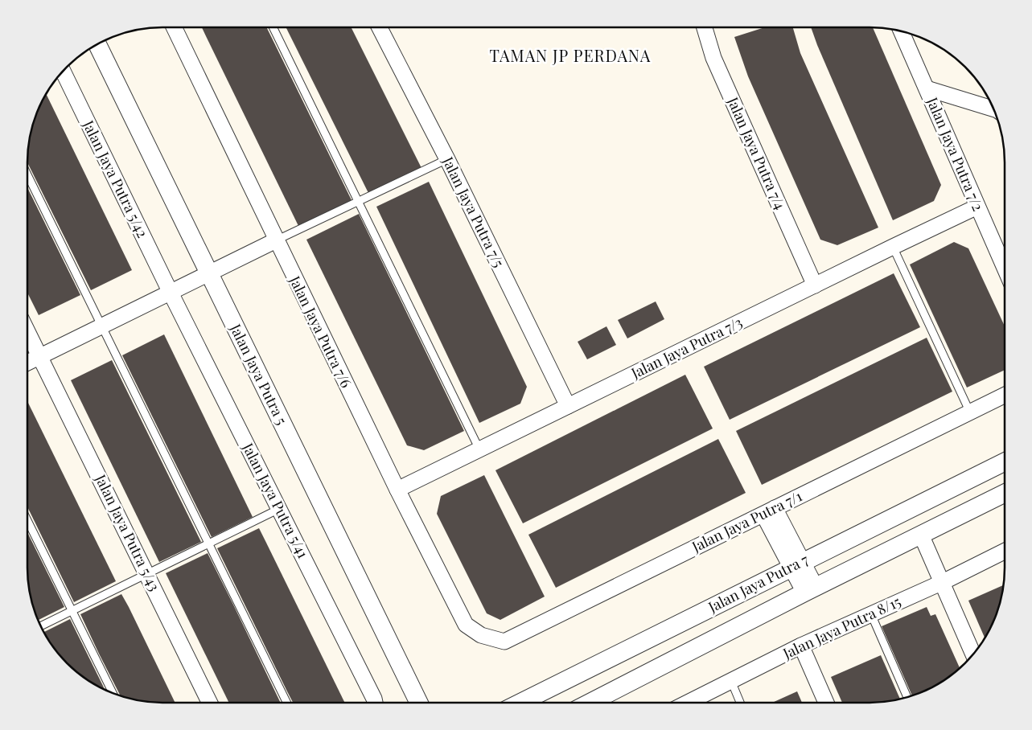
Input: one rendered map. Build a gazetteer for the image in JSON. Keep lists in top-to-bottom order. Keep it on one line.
{"streets":{"street":["Jalan Jaya Putra 7/4","Jalan Jaya Putra 7/2","Jalan Jaya Putra 5/42","Jalan Jaya Putra 7/5","Jalan Jaya Putra 7/6","Jalan Jaya Putra 7/3","Jalan Jaya Putra 5","Jalan Jaya Putra 5/41","Jalan Jaya Putra 7/1","Jalan Jaya Putra 5/43","Jalan Jaya Putra 7","Jalan Jaya Putra 8/15"]},"crossings":[["Jalan Jaya Putra 7/4","Jalan Jaya Putra 7/3"],["Jalan Jaya Putra 7/2","Jalan Jaya Putra 7/3"],["Jalan Jaya Putra 5/42","Jalan Jaya Putra 5/41"],["Jalan Jaya Putra 7/5","Jalan Jaya Putra 7/3"],["Jalan Jaya Putra 7/6","Jalan Jaya Putra 7/3"],["Jalan Jaya Putra 7/6","Jalan Jaya Putra 7/1"]],"districts":["TAMAN JP PERDANA"]}
